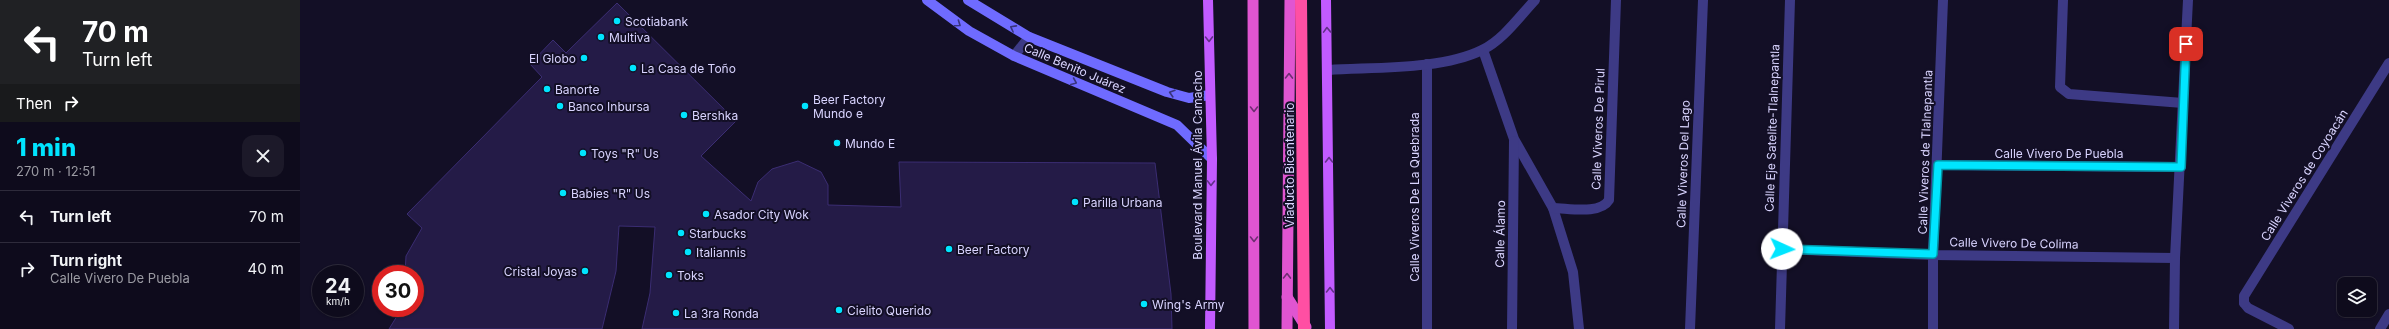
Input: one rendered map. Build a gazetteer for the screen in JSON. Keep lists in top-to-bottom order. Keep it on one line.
{"streets":{"highway":["Viaducto Bicentenario"],"main road":["Calle Benito Juárez","Boulevard Manuel Ávila Camacho"],"street":["Calle Eje Satelite-Tlalnepantla","Calle Viveros De Pirul","Calle Viveros de Tlalnepantla","Calle Vivero De Puebla","Calle Viveros Del Lago","Calle Viveros de Coyoacán","Calle Viveros De La Quebrada","Calle Álamo","Calle Vivero De Colima"]},"crossings":[["Calle Benito Juárez","Boulevard Manuel Ávila Camacho"],["Calle Eje Satelite-Tlalnepantla","Calle Vivero De Colima"],["Calle Viveros de Tlalnepantla","Calle Vivero De Puebla"],["Calle Viveros de Tlalnepantla","Calle Vivero De Colima"]],"one_way":["Boulevard Manuel Ávila Camacho"],"places":["Scotiabank","Multiva","El Globo","La Casa de Toño","Banorte","Banco Inbursa","Beer Factory Mundo e","Bershka","Mundo E","Toys \"R\" Us","Babies \"R\" Us","Parilla Urbana","Asador City Wok","Starbucks","Beer Factory","Italiannis","Cristal Joyas","Toks","Wing's Army","Cielito Querido","La 3ra Ronda"],"page":{"turn":["70 m","Turn left"],"then":"Then","heading":["1 min","270 m · 12:51"],"list":[{"name":"Turn left","value":"70 m"},{"name":"Turn right","note":"Calle Vivero De Puebla","value":"40 m"}],"speed":"24 km/h","limit":"30"}}
